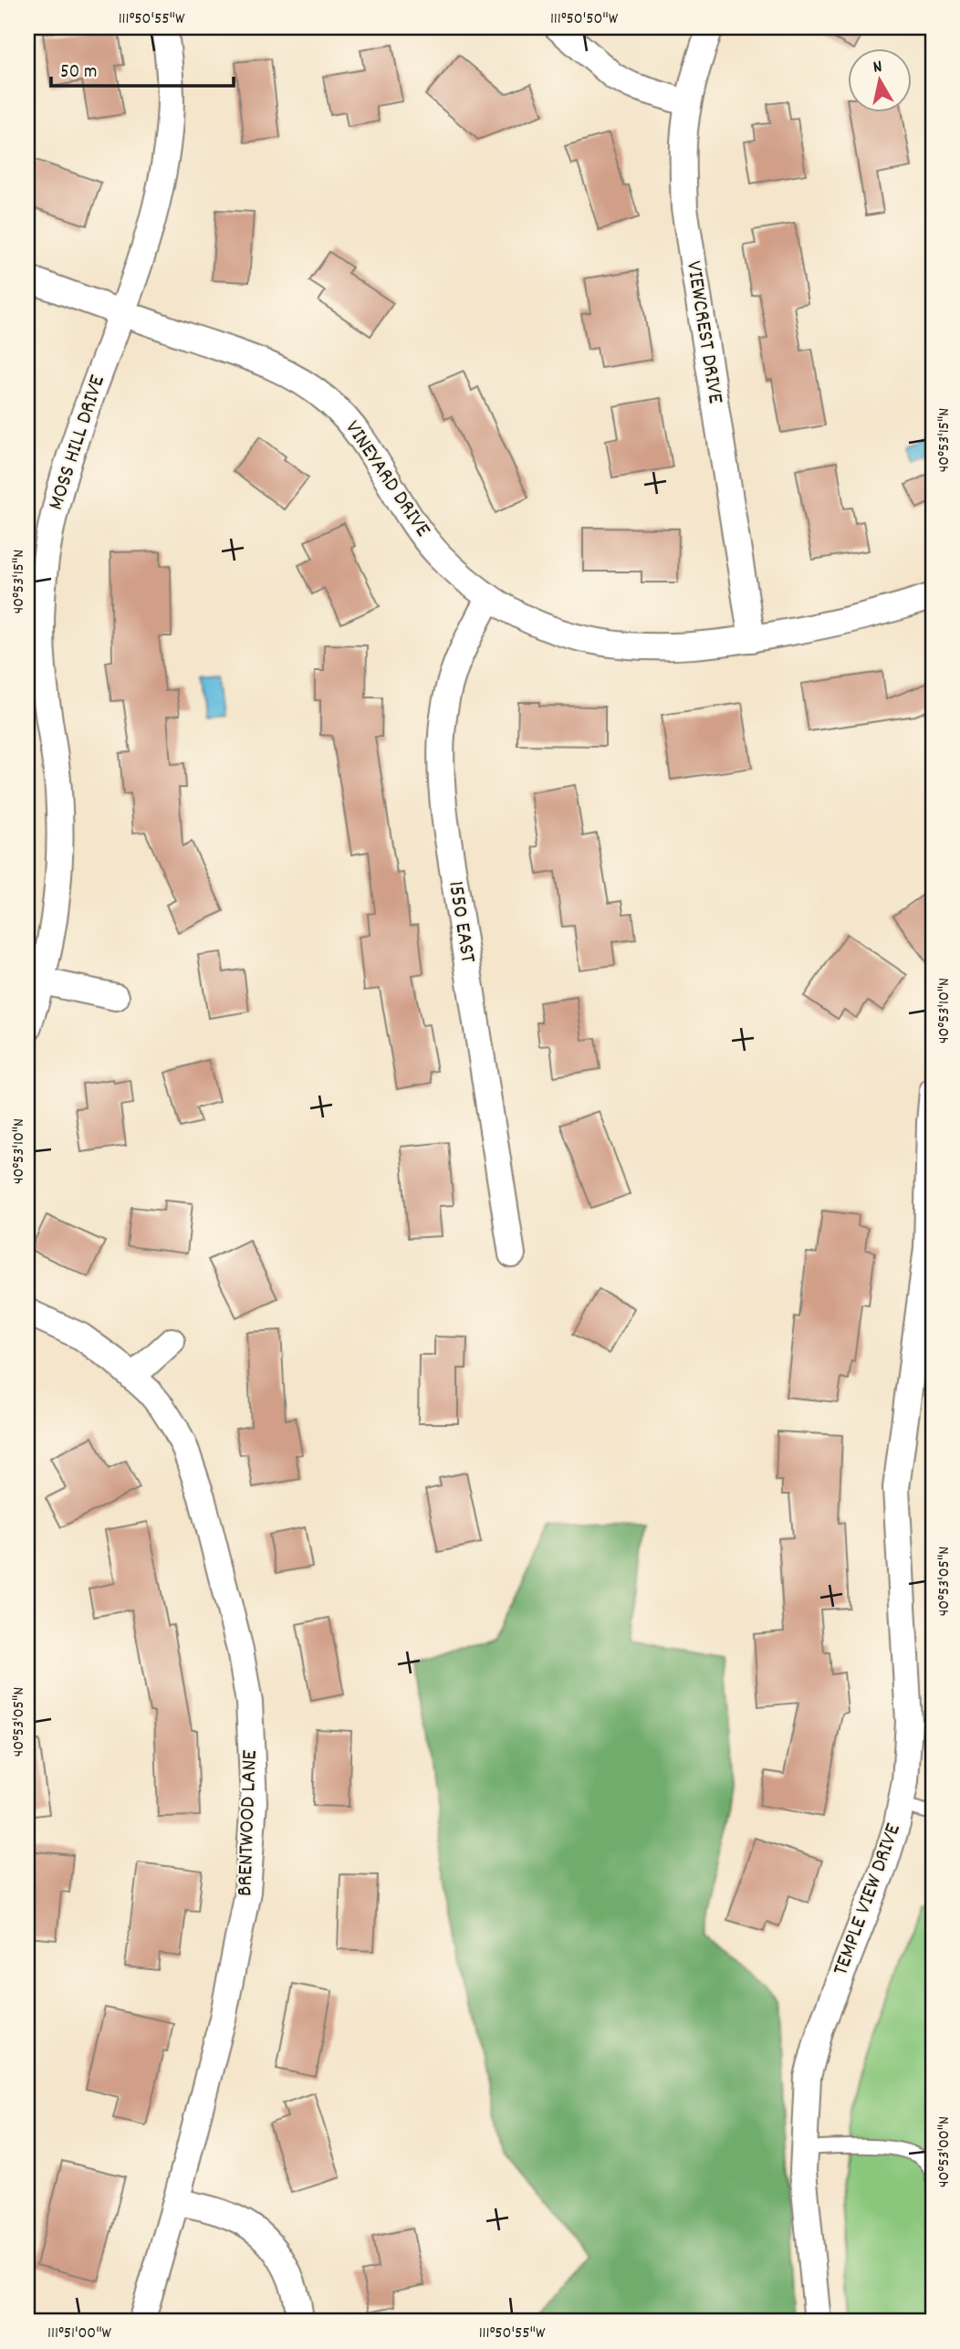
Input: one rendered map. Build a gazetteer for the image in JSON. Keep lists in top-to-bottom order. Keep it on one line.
{"streets":{"street":["VIEWCREST DRIVE","MOSS HILL DRIVE","VINEYARD DRIVE","1550 EAST","BRENTWOOD LANE","TEMPLE VIEW DRIVE"]},"crossings":[["VIEWCREST DRIVE","VINEYARD DRIVE"],["MOSS HILL DRIVE","VINEYARD DRIVE"],["VINEYARD DRIVE","1550 EAST"]],"scale_bar":"50 m","north":"top","coordinates":["111°50'55\"W","111°50'50\"W","40°53'15\"N","40°53'10\"N","40°53'05\"N","40°53'00\"N","111°51'00\"W"]}
